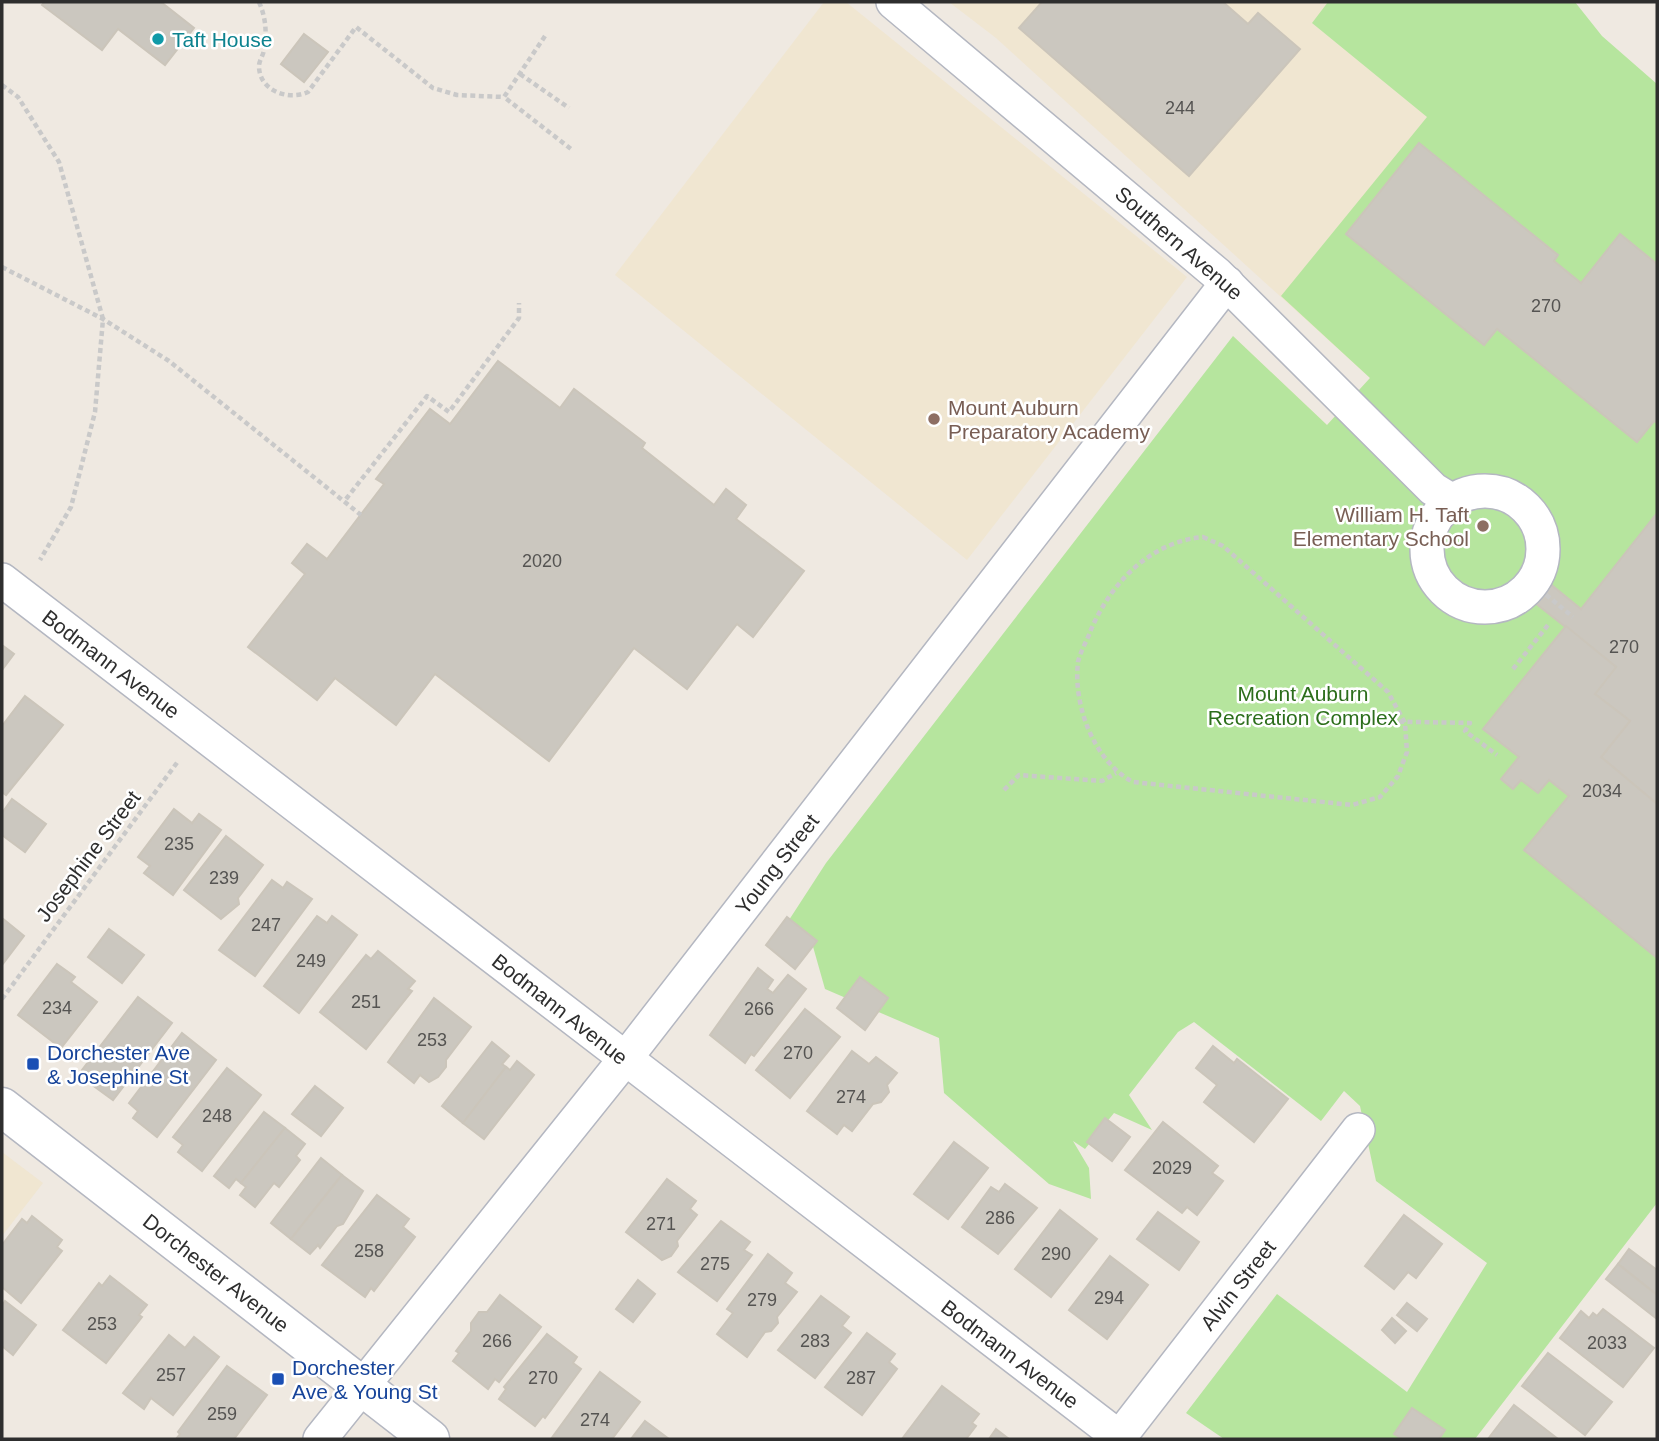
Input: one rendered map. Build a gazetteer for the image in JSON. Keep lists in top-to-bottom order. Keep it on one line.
{"streets":{"street":["Southern Avenue","Bodmann Avenue","Young Street","Dorchester Avenue","Alvin Street"],"path":["Josephine Street"]},"crossings":[["Southern Avenue","Young Street"],["Bodmann Avenue","Josephine Street"],["Bodmann Avenue","Young Street"],["Bodmann Avenue","Alvin Street"],["Young Street","Dorchester Avenue"]],"parks":["Mount Auburn Recreation Complex"],"places":{"other":["Taft House","Mount Auburn Preparatory Academy","William H. Taft Elementary School"],"transit":["Dorchester Ave & Josephine St","Dorchester Ave & Young St"]},"house_numbers":["244","270","2020","270","2034","235","239","247","249","251","234","266","253","270","274","248","2029","286","271","258","290","275","294","279","253","266","283","2033","257","270","287","259","274"]}
